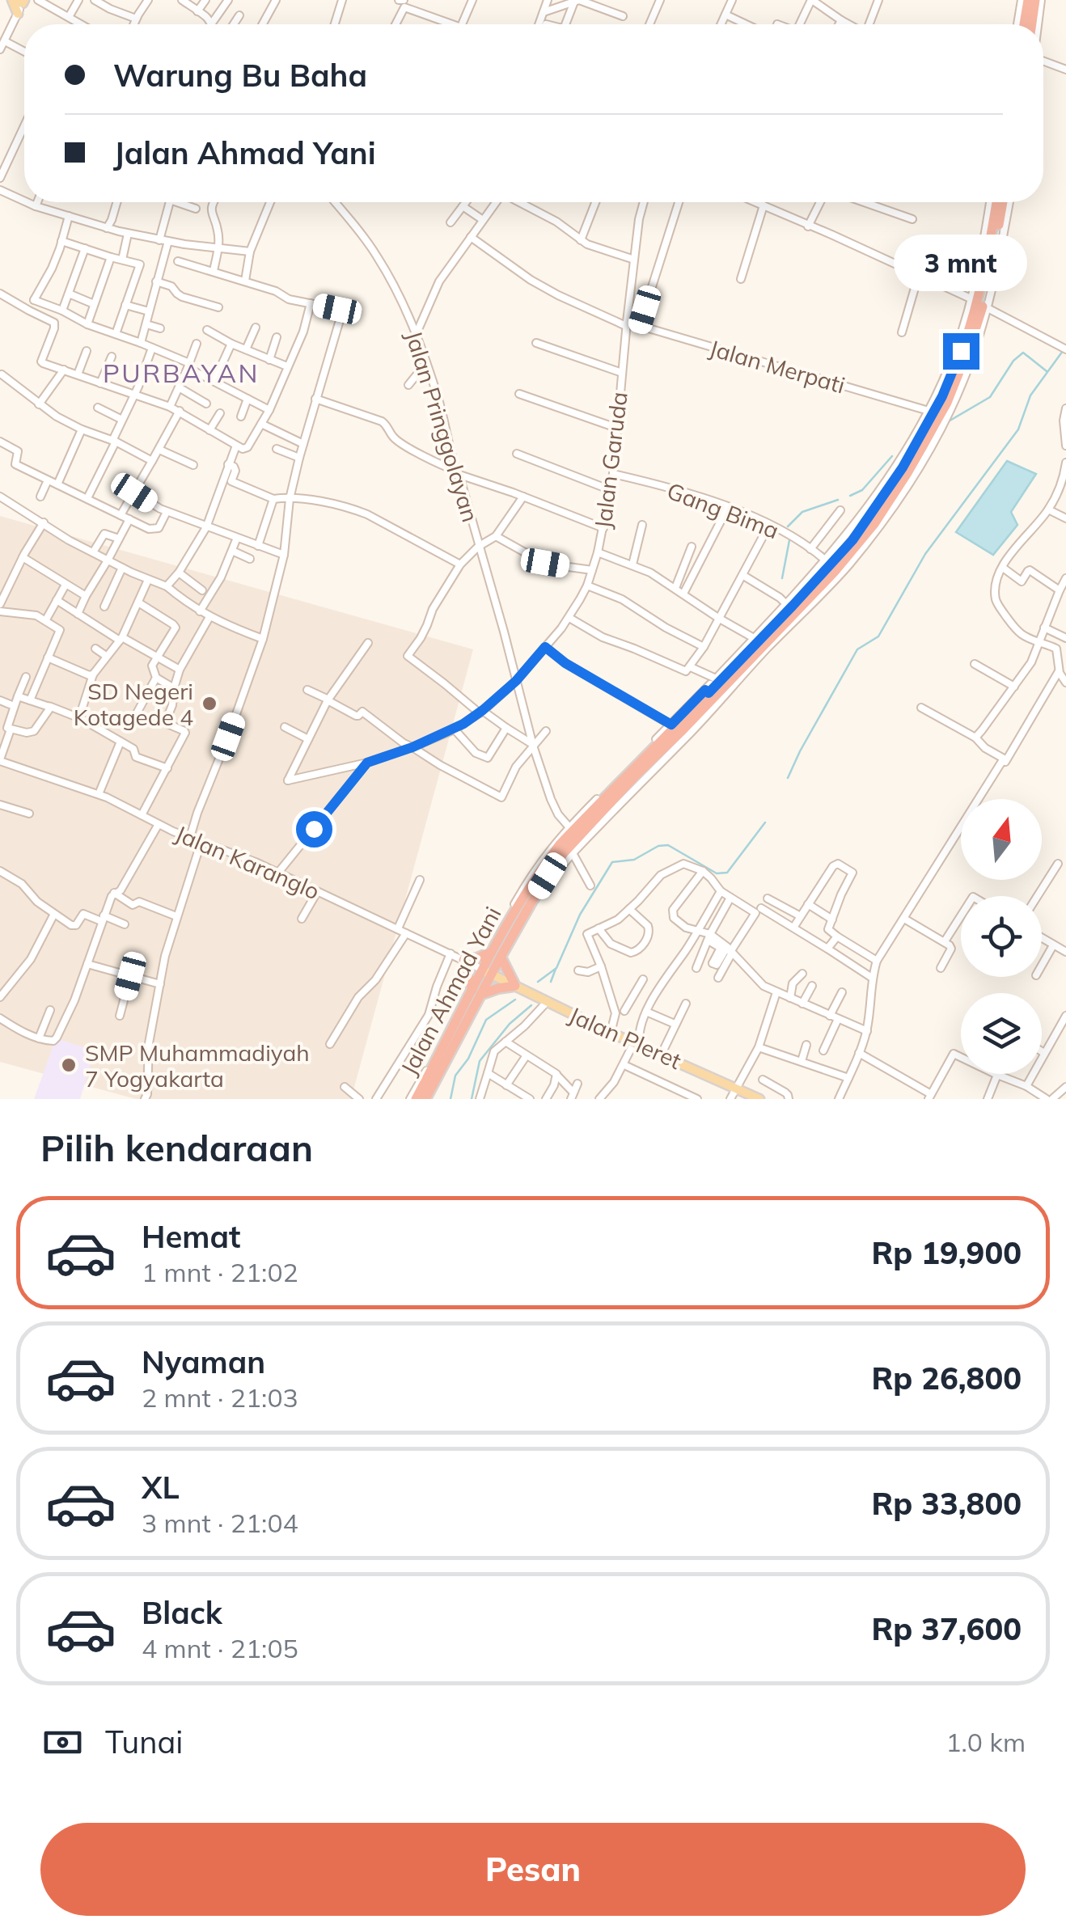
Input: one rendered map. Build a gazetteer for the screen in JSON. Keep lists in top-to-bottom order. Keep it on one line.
{"streets":{"highway":["Jalan Ahmad Yani"],"main road":["Jalan Pleret"],"street":["Jalan Merpati","Jalan Pringgolayan","Jalan Garuda","Gang Bima","Jalan Karanglo"]},"crossings":[["Jalan Merpati","Jalan Garuda"],["Jalan Pringgolayan","Jalan Garuda"],["Jalan Garuda","Gang Bima"],["Jalan Karanglo","Jalan Ahmad Yani"],["Jalan Karanglo","Jalan Pleret"],["Jalan Ahmad Yani","Jalan Pleret"]],"districts":["PURBAYAN"],"places":["SD Negeri Kotagede 4","SMP Muhammadiyah 7 Yogyakarta"],"north":"top","page":{"banner":["Warung Bu Baha","Jalan Ahmad Yani"],"bubble":"3 mnt","heading":"Pilih kendaraan","list":[{"name":"Hemat","note":"1 mnt · 21:02","value":"Rp 19,900"},{"name":"Nyaman","note":"2 mnt · 21:03","value":"Rp 26,800"},{"name":"XL","note":"3 mnt · 21:04","value":"Rp 33,800"},{"name":"Black","note":"4 mnt · 21:05","value":"Rp 37,600"}],"pay":["Tunai","1.0 km"],"buttons":"Pesan"}}
